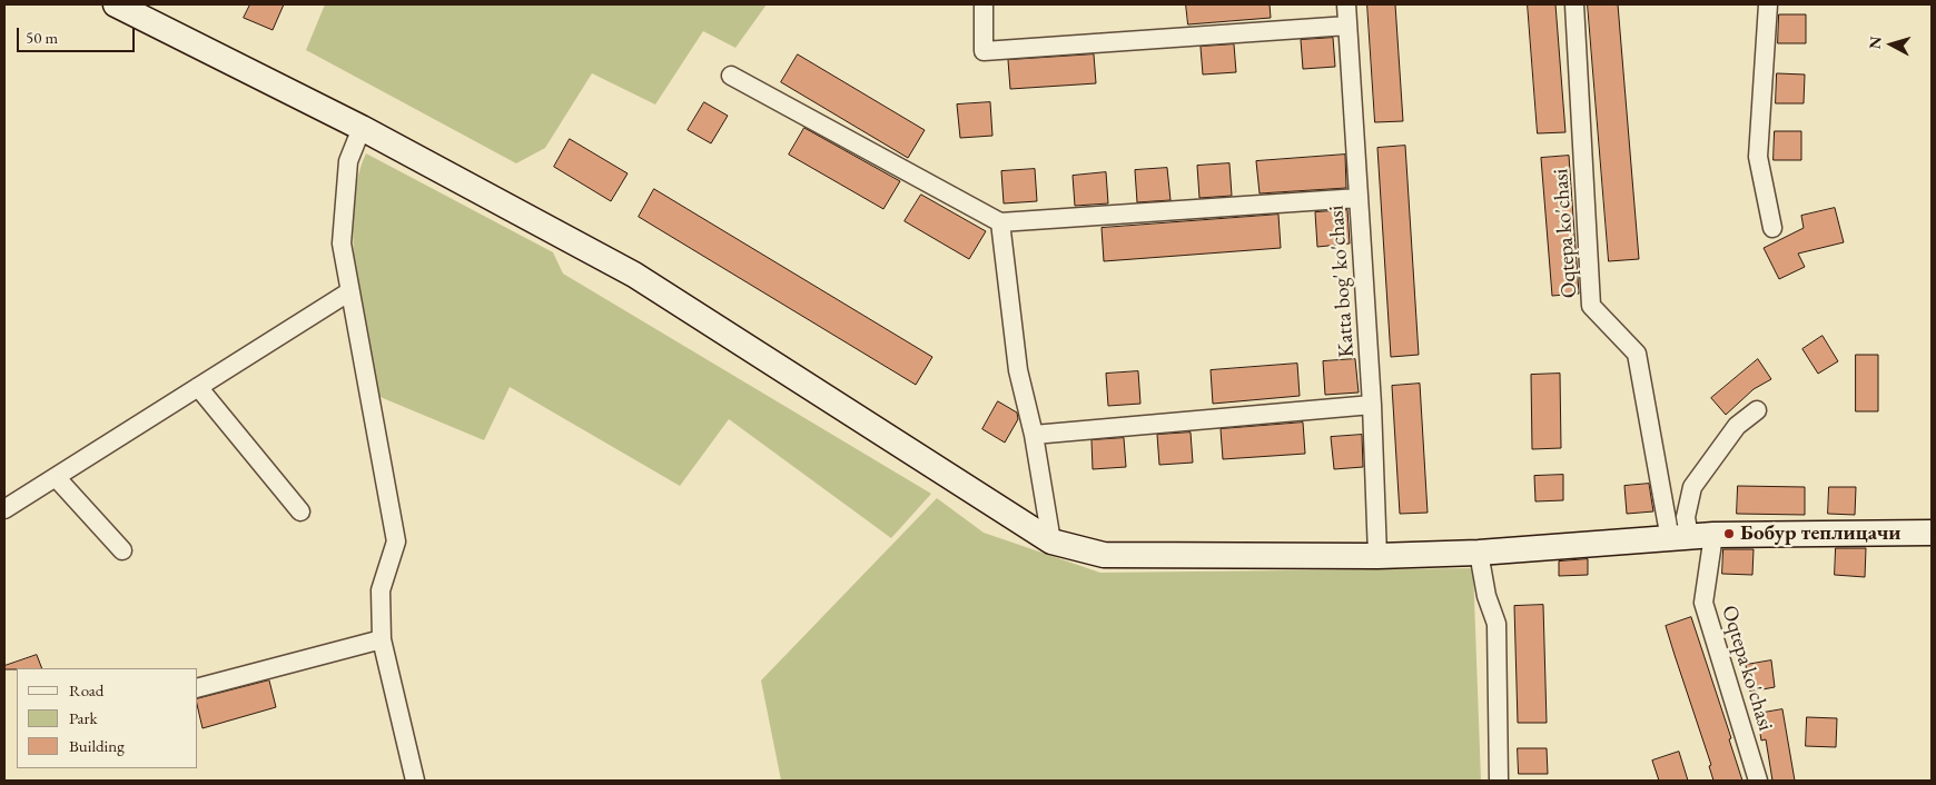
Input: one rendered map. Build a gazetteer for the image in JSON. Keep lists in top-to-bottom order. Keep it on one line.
{"streets":{"street":["Oqtepa ko'chasi","Katta bog' ko'chasi"]},"places":["Бобур теплицачи"],"legend":["Road","Park","Building"],"scale_bar":"50 m","north":"left"}
